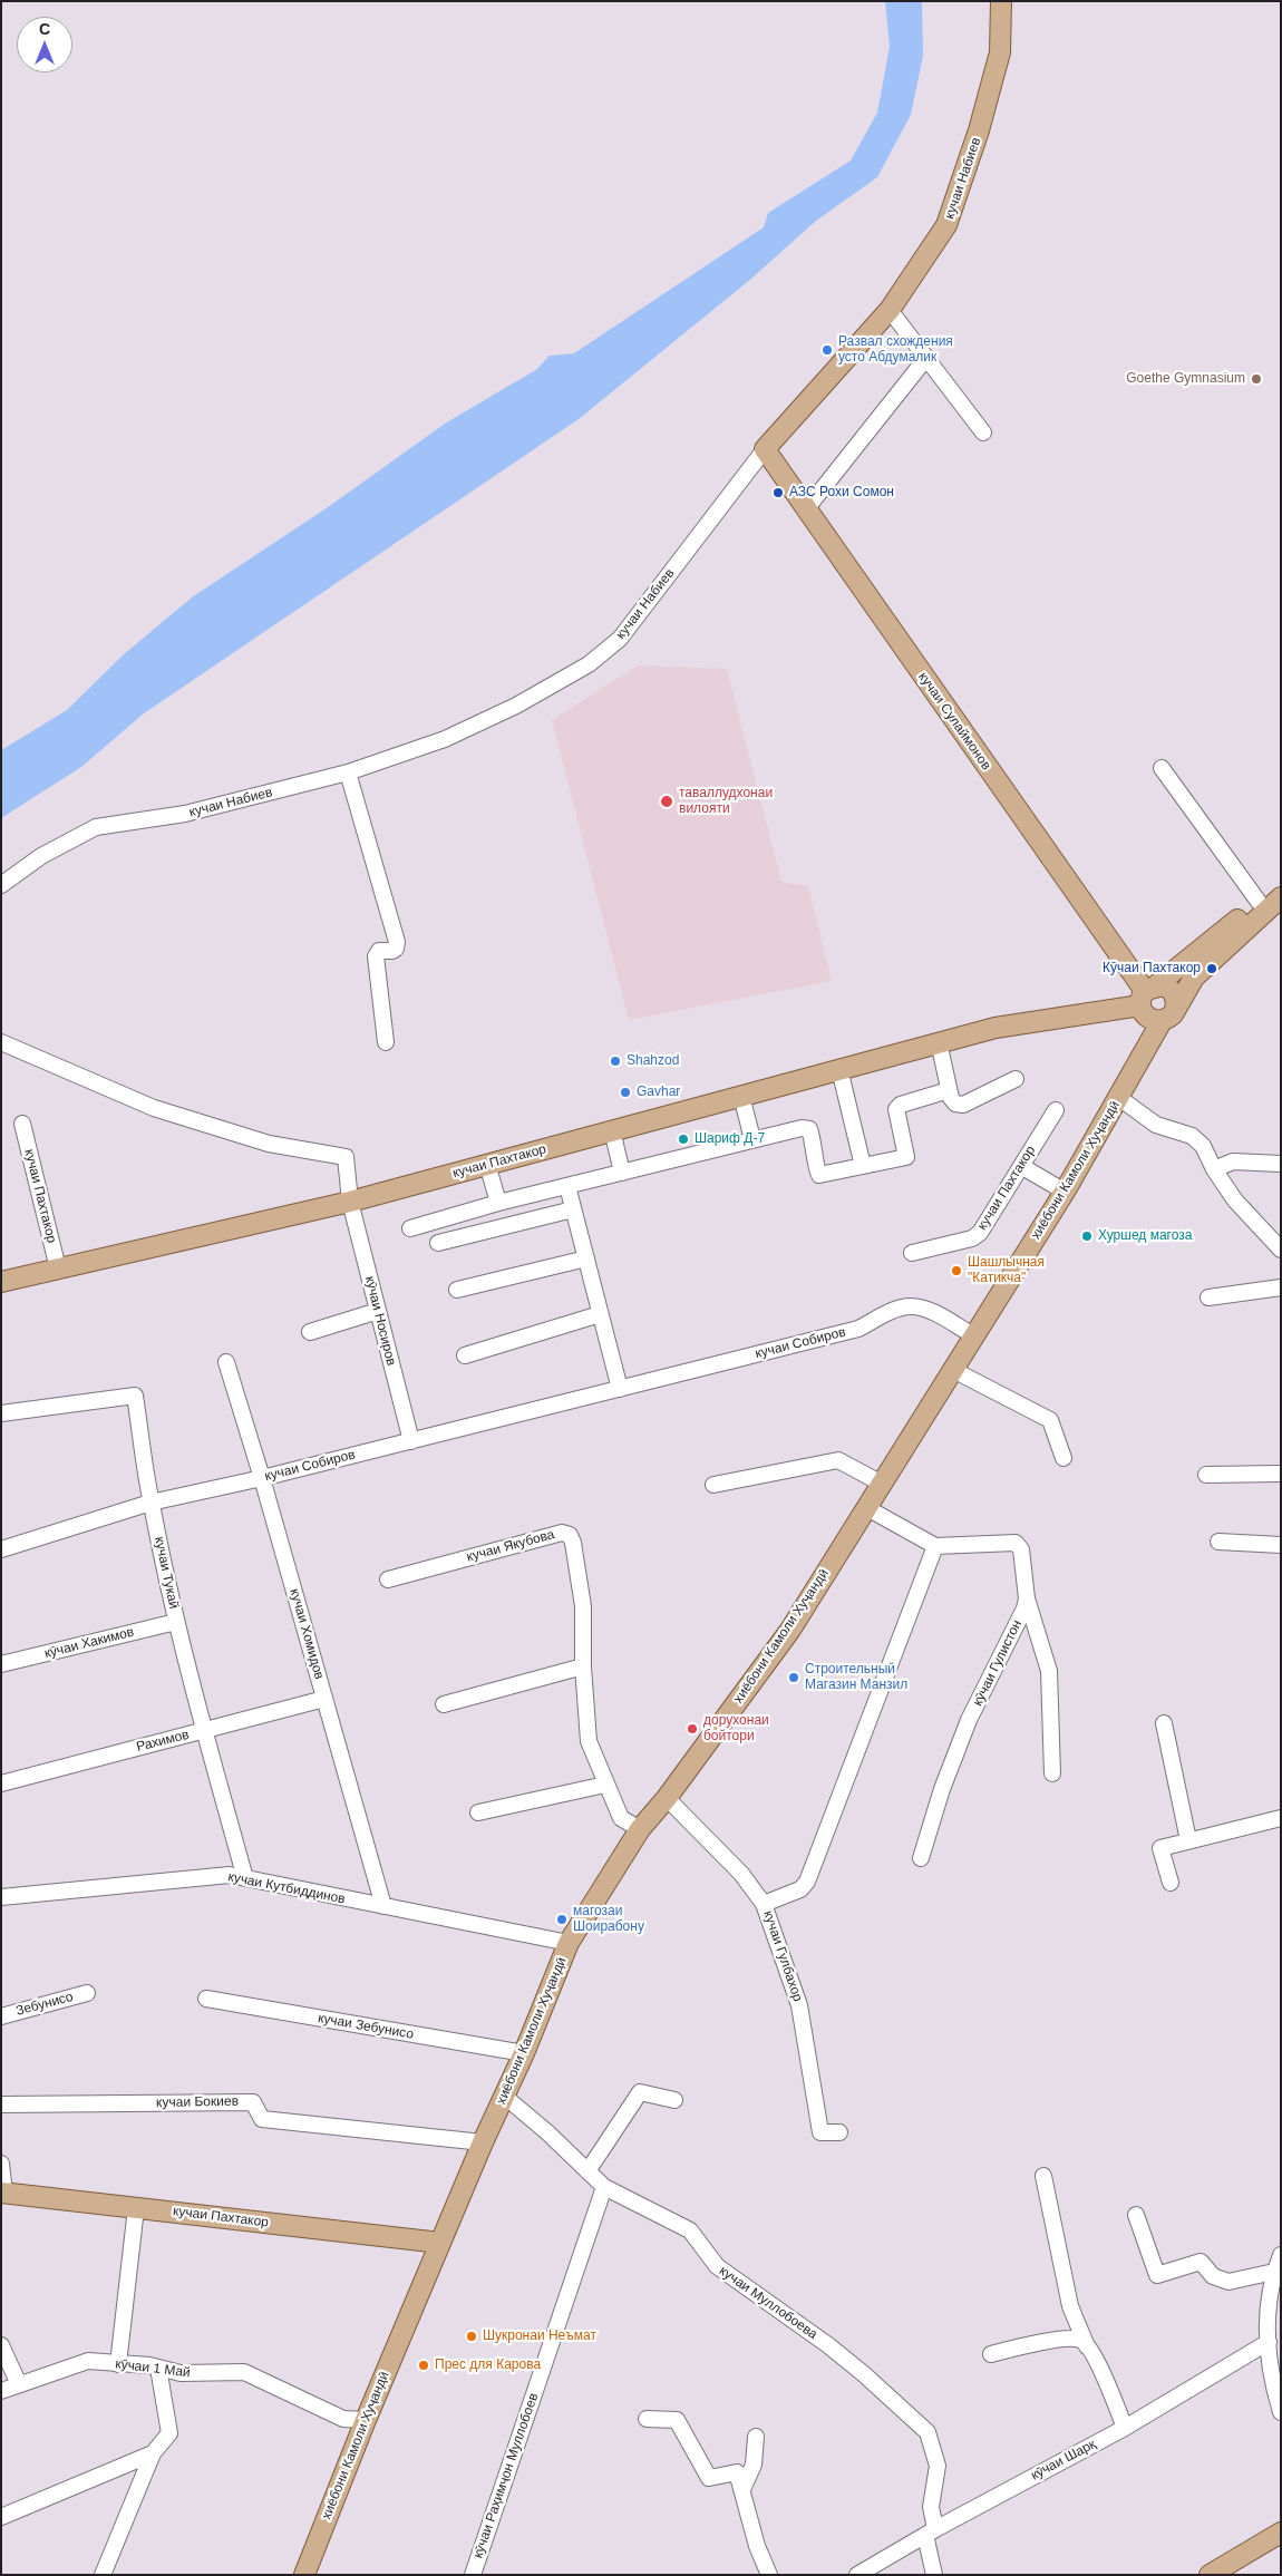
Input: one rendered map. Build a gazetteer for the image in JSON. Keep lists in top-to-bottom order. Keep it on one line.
{"streets":{"main road":["кучаи Набиев","кучаи Сулаймонов","кучаи Пахтакор","хиёбони Камоли Хуҷандӣ"],"street":["кӯчаи Носиров","кучаи Собиров","кучаи Якубова","кучаи Тукай","кучаи Хомидов","кӯчаи Хакимов","кӯчаи Гулистон","Рахимов","кучаи Кутбиддинов","кучаи Гулбахор","Зебунисо","кучаи Зебунисо","кучаи Бокиев","кучаи Муллобоева","кӯчаи 1 Май","кӯчаи Шарқ","кӯчаи Раҳимҷон Муллобоев"]},"crossings":[["кучаи Набиев","кучаи Сулаймонов"],["кучаи Сулаймонов","кучаи Пахтакор"],["кучаи Сулаймонов","хиёбони Камоли Хуҷандӣ"],["кучаи Пахтакор","хиёбони Камоли Хуҷандӣ"],["кучаи Пахтакор","кӯчаи Носиров"],["хиёбони Камоли Хуҷандӣ","кучаи Собиров"],["хиёбони Камоли Хуҷандӣ","кучаи Якубова"],["хиёбони Камоли Хуҷандӣ","кучаи Кутбиддинов"],["хиёбони Камоли Хуҷандӣ","кучаи Гулбахор"],["хиёбони Камоли Хуҷандӣ","кучаи Зебунисо"],["хиёбони Камоли Хуҷандӣ","кучаи Бокиев"],["хиёбони Камоли Хуҷандӣ","кучаи Муллобоева"],["хиёбони Камоли Хуҷандӣ","кӯчаи 1 Май"],["кӯчаи Носиров","кучаи Собиров"],["кучаи Собиров","кучаи Тукай"],["кучаи Собиров","кучаи Хомидов"],["кучаи Тукай","кӯчаи Хакимов"],["кучаи Тукай","Рахимов"],["кучаи Тукай","кучаи Кутбиддинов"],["кучаи Хомидов","Рахимов"],["кучаи Хомидов","кучаи Кутбиддинов"],["кучаи Муллобоева","кӯчаи Шарқ"],["кучаи Муллобоева","кӯчаи Раҳимҷон Муллобоев"]],"places":["Развал схождения усто Абдумалик","Goethe Gymnasium","АЗС Рохи Сомон","таваллудхонаи вилояти","Кӯчаи Пахтакор","Shahzod","Gavhar","Шариф Д-7","Хуршед магоза","Шашлычная \"Катикча\"","Строительный Магазин Манзил","дорухонаи бойтори","магозаи Шоирабону","Шукронаи Неъмат","Прес для Карова"],"north":"top"}
